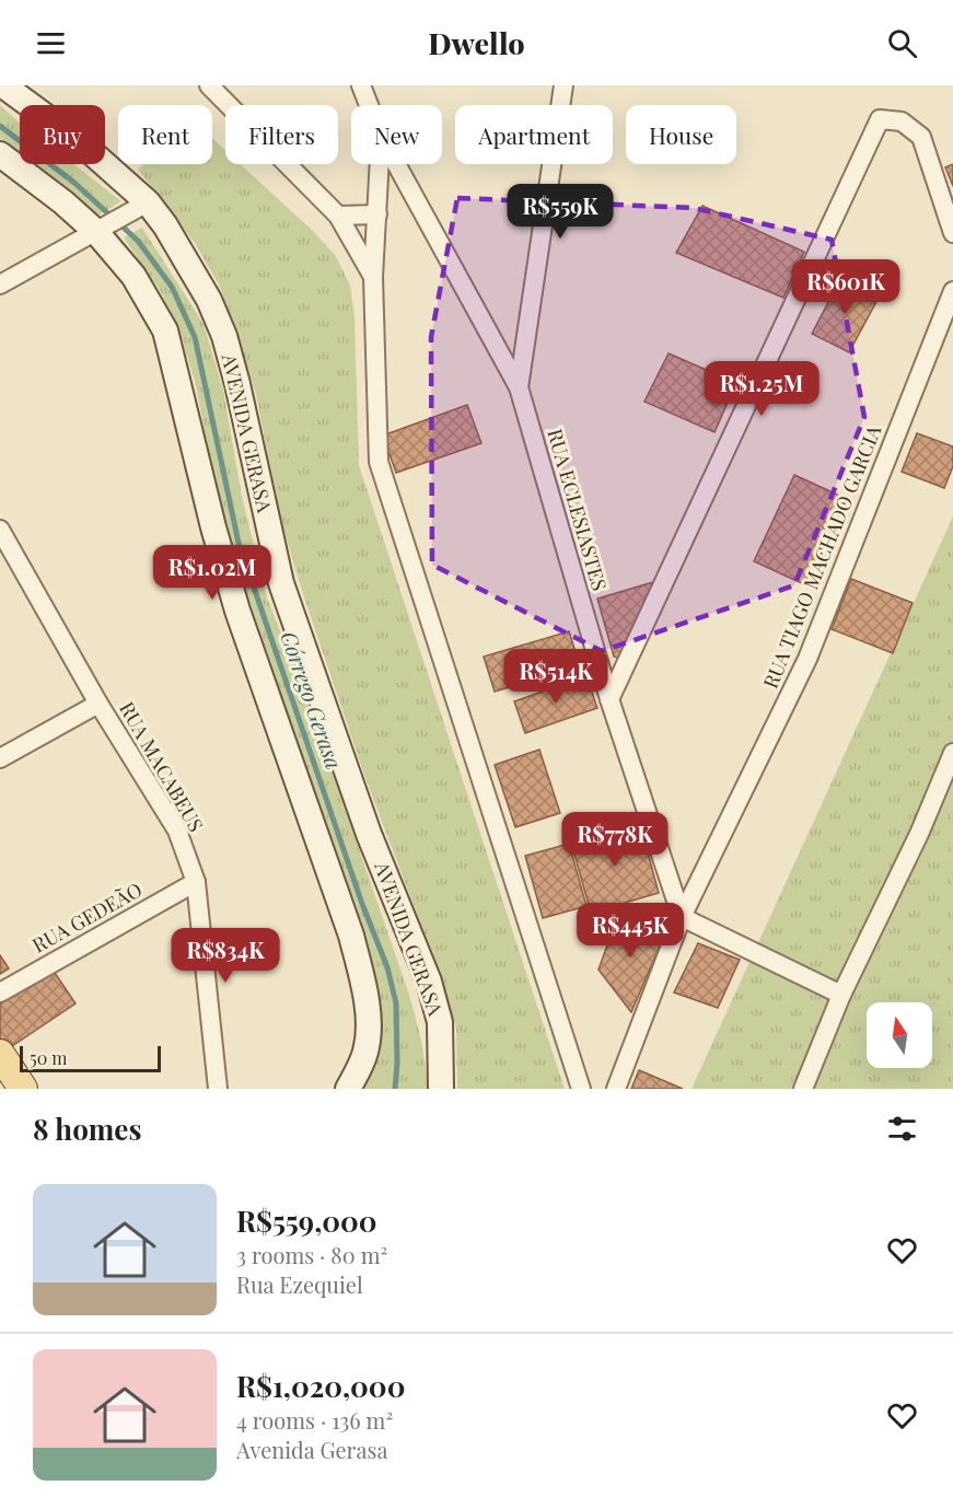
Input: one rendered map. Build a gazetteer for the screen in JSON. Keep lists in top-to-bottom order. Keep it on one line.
{"streets":{"main road":["AVENIDA GERASA"],"street":["RUA ECLESIASTES","RUA TIAGO MACHADO GARCIA","RUA MACABEUS","RUA GEDEÃO"]},"crossings":[["RUA ECLESIASTES","RUA TIAGO MACHADO GARCIA"],["RUA MACABEUS","RUA GEDEÃO"]],"water":["Córrego Gerasa"],"scale_bar":"50 m","north":"top","page":{"header":"Dwello","chip":["Buy","Rent","Filters","New","Apartment","House"],"price":["R$559K","R$601K","R$1.25M","R$1.02M","R$514K","R$778K","R$445K","R$834K"],"scale":"50 m","heading":"8 homes","list":[{"name":"R$559,000","note":"3 rooms · 80 m² · Rua Ezequiel"},{"name":"R$1,020,000","note":"4 rooms · 136 m² · Avenida Gerasa"}]}}
